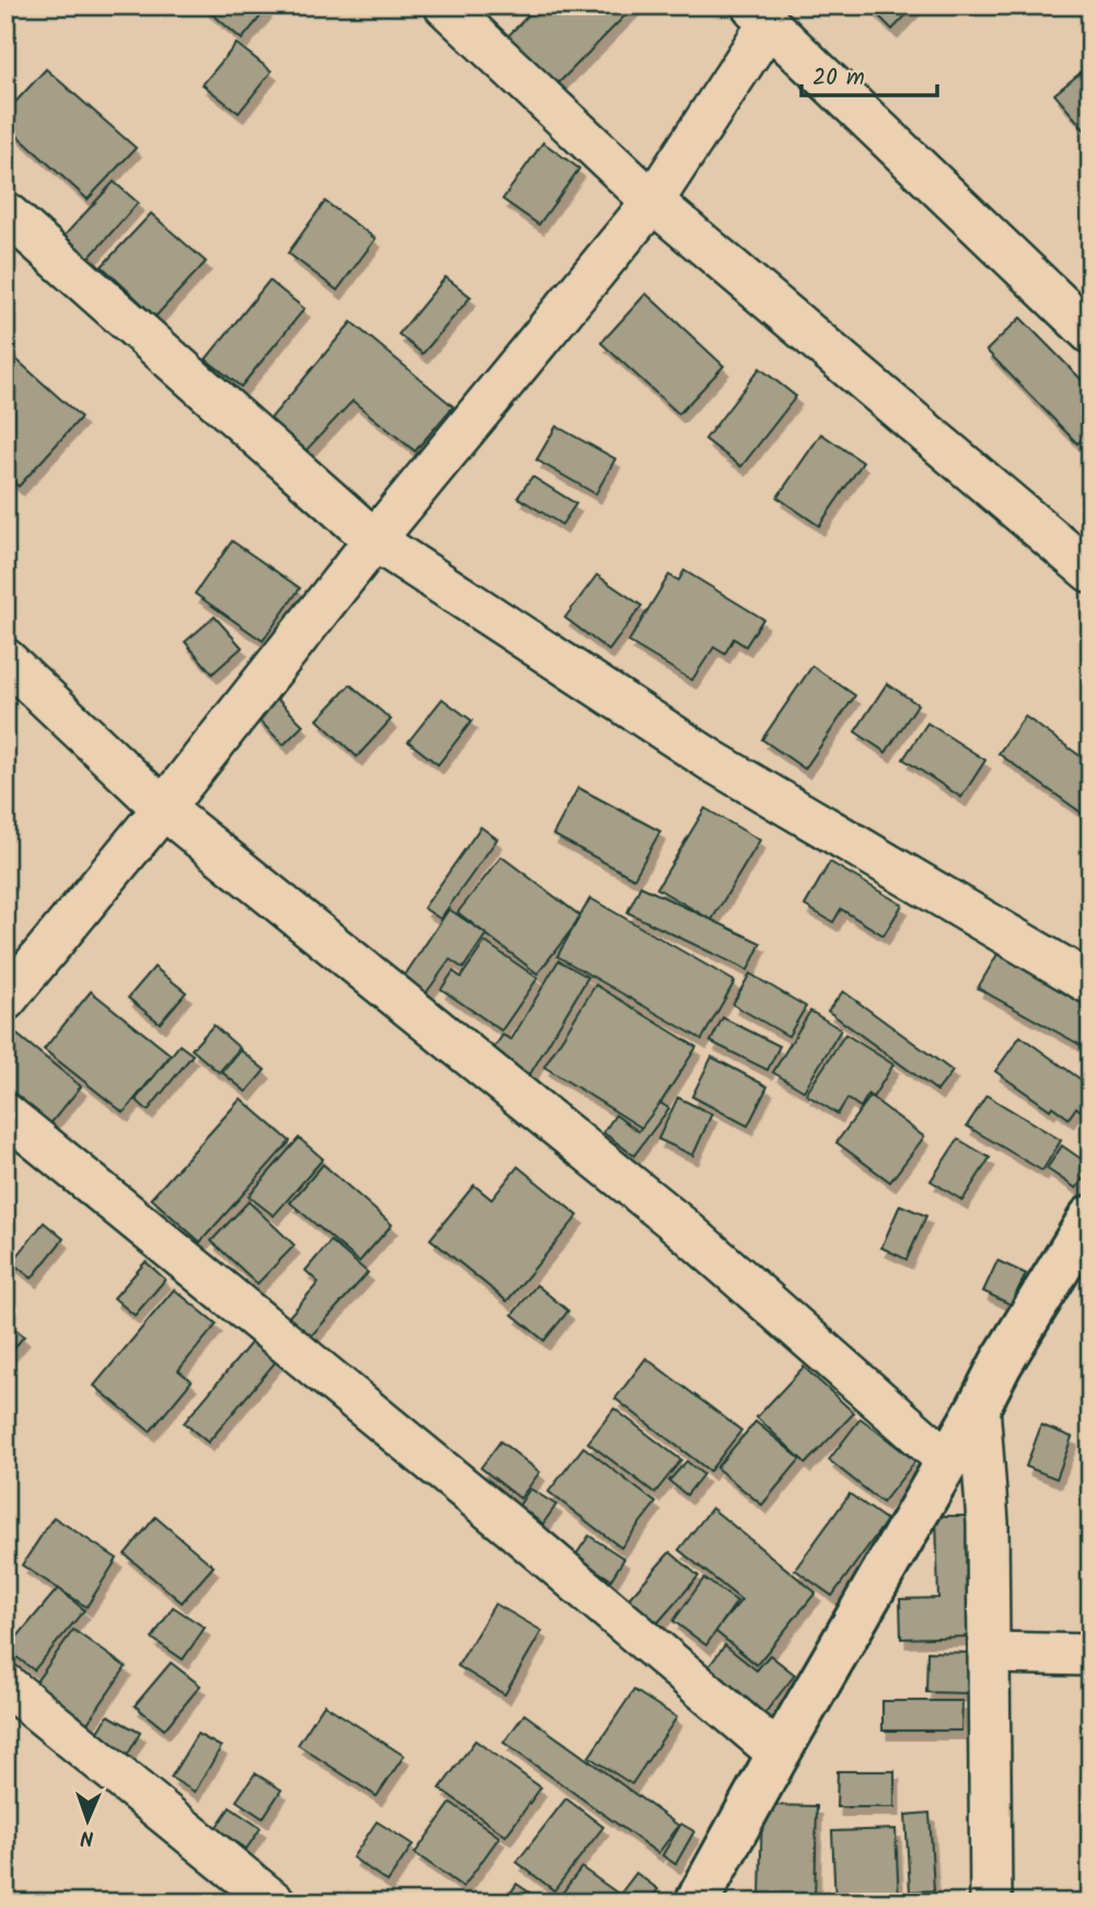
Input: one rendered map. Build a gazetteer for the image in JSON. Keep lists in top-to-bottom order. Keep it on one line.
{"scale_bar":"20 m","north":"bottom"}
